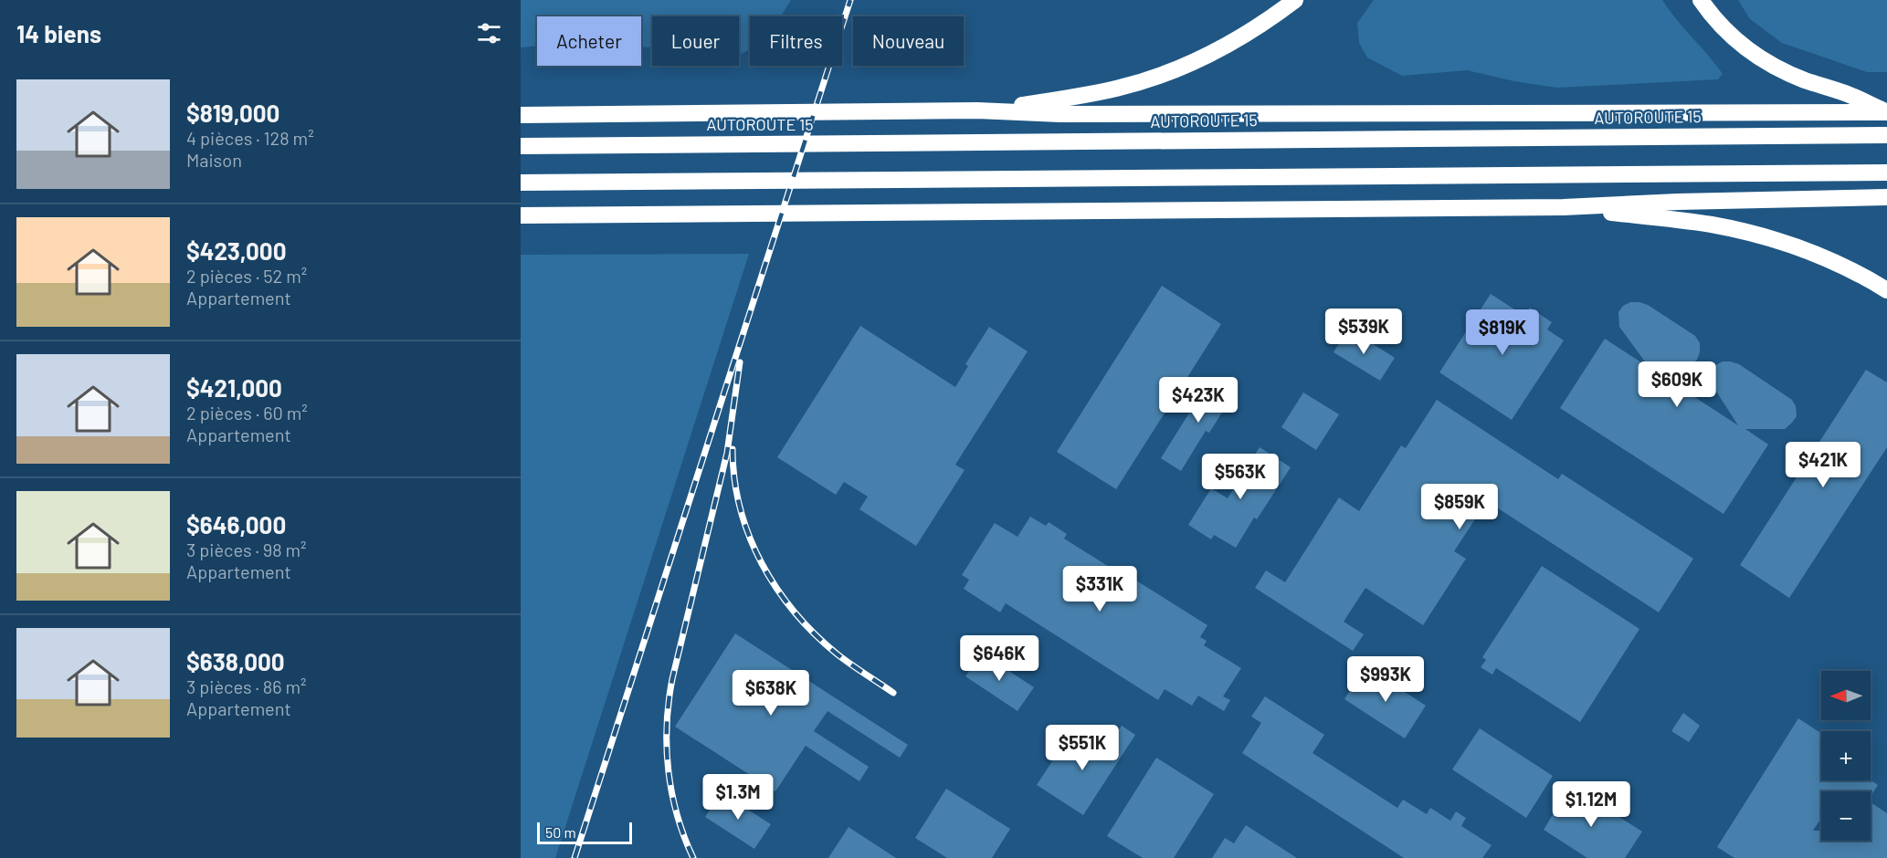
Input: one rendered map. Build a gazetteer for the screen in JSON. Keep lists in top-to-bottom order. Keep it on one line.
{"streets":{"highway":["AUTOROUTE 15"]},"scale_bar":"50 m","north":"left","page":{"heading":"14 biens","chip":["Acheter","Louer","Filtres","Nouveau"],"list":[{"name":"$819,000","note":"4 pièces · 128 m² · Maison"},{"name":"$423,000","note":"2 pièces · 52 m² · Appartement"},{"name":"$421,000","note":"2 pièces · 60 m² · Appartement"},{"name":"$646,000","note":"3 pièces · 98 m² · Appartement"},{"name":"$638,000","note":"3 pièces · 86 m² · Appartement"}],"price":["$539K","$819K","$609K","$423K","$421K","$563K","$859K","$331K","$646K","$993K","$638K","$551K","$1.3M","$1.12M"],"map_buttons":["+","−"],"scale":"50 m"}}
